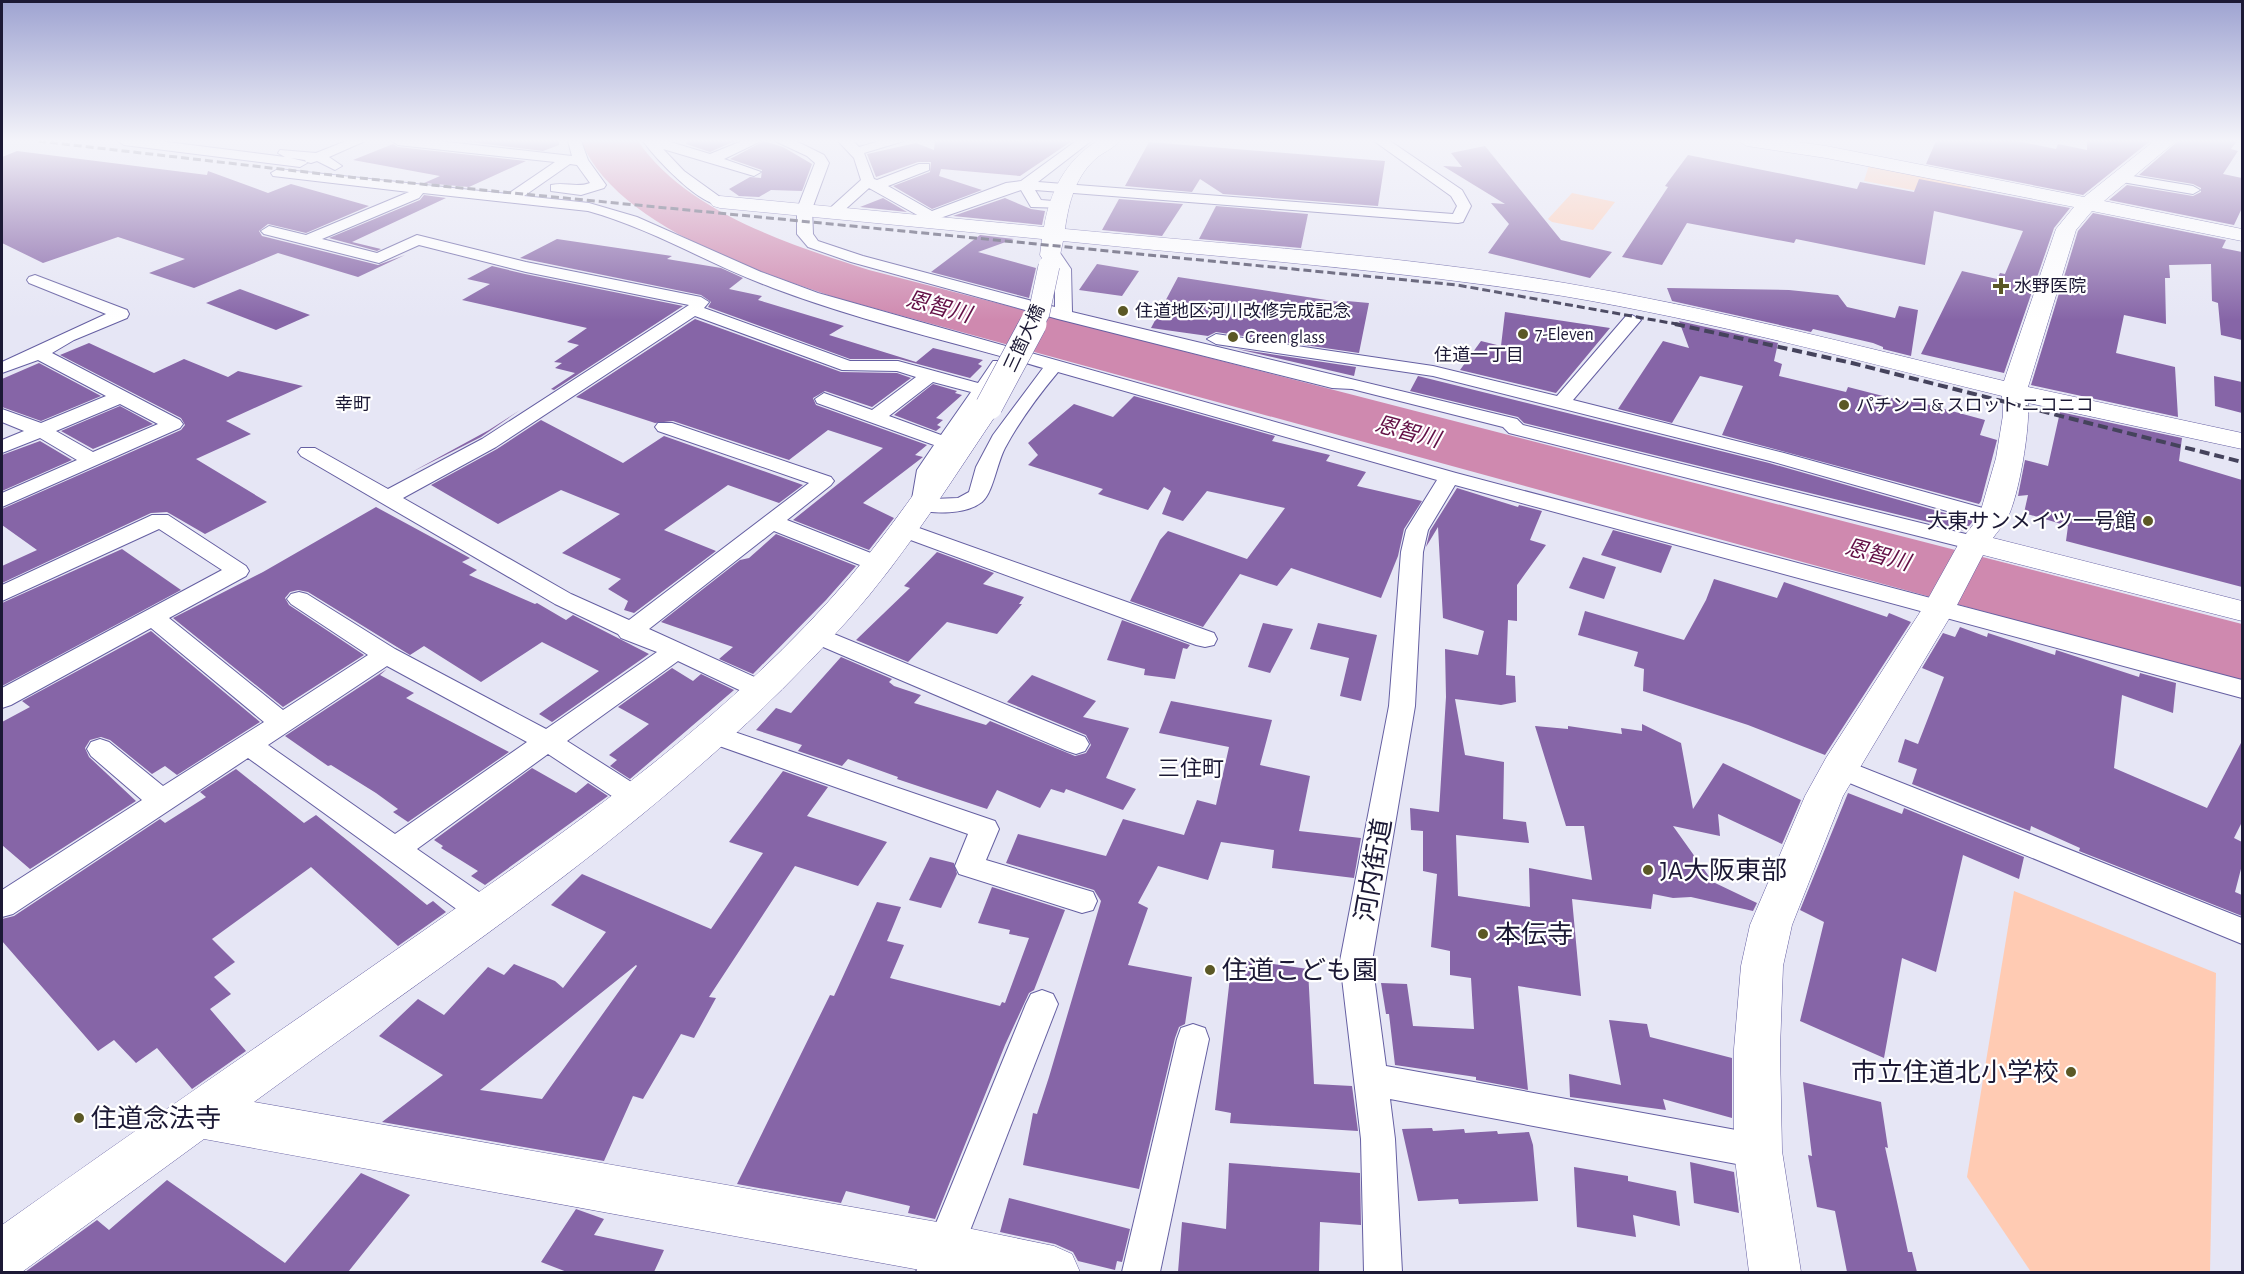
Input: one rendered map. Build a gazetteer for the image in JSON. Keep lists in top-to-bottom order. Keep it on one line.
{"streets":{"street":["三箇大橋","河内街道"]},"districts":["住道一丁目","幸町","三住町"],"water":["恩智川"],"places":{"health":["水野医院"],"other":["住道地区河川改修完成記念","7-Eleven","Green glass","パチンコ & スロット ニコニコ","大東サンメイツ一号館","JA大阪東部","本伝寺","住道こども園","市立住道北小学校","住道念法寺"]}}
